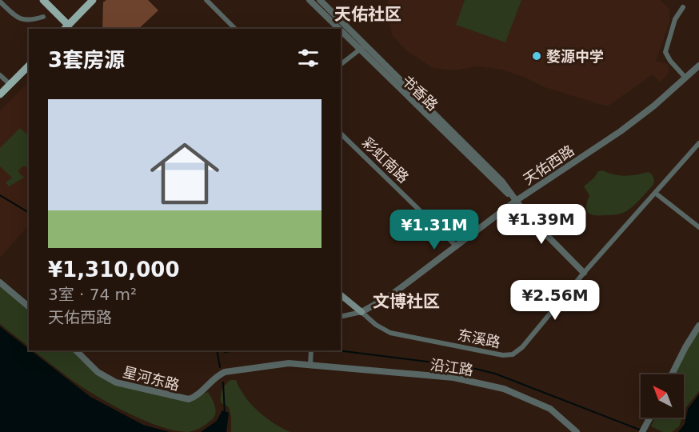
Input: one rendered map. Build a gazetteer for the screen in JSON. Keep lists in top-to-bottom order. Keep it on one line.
{"streets":{"street":["书香路","彩虹南路","天佑西路","东溪路","沿江路","星河东路"]},"crossings":[["书香路","天佑西路"],["书香路","东溪路"],["彩虹南路","天佑西路"],["天佑西路","东溪路"],["沿江路","星河东路"]],"districts":["天佑社区","文博社区"],"places":["婺源中学"],"north":"top left","page":{"heading":"3套房源","list":[{"name":"¥1,310,000","note":"3室 · 74 m² · 天佑西路"}],"price":["¥1.39M","¥1.31M","¥2.56M"]}}
